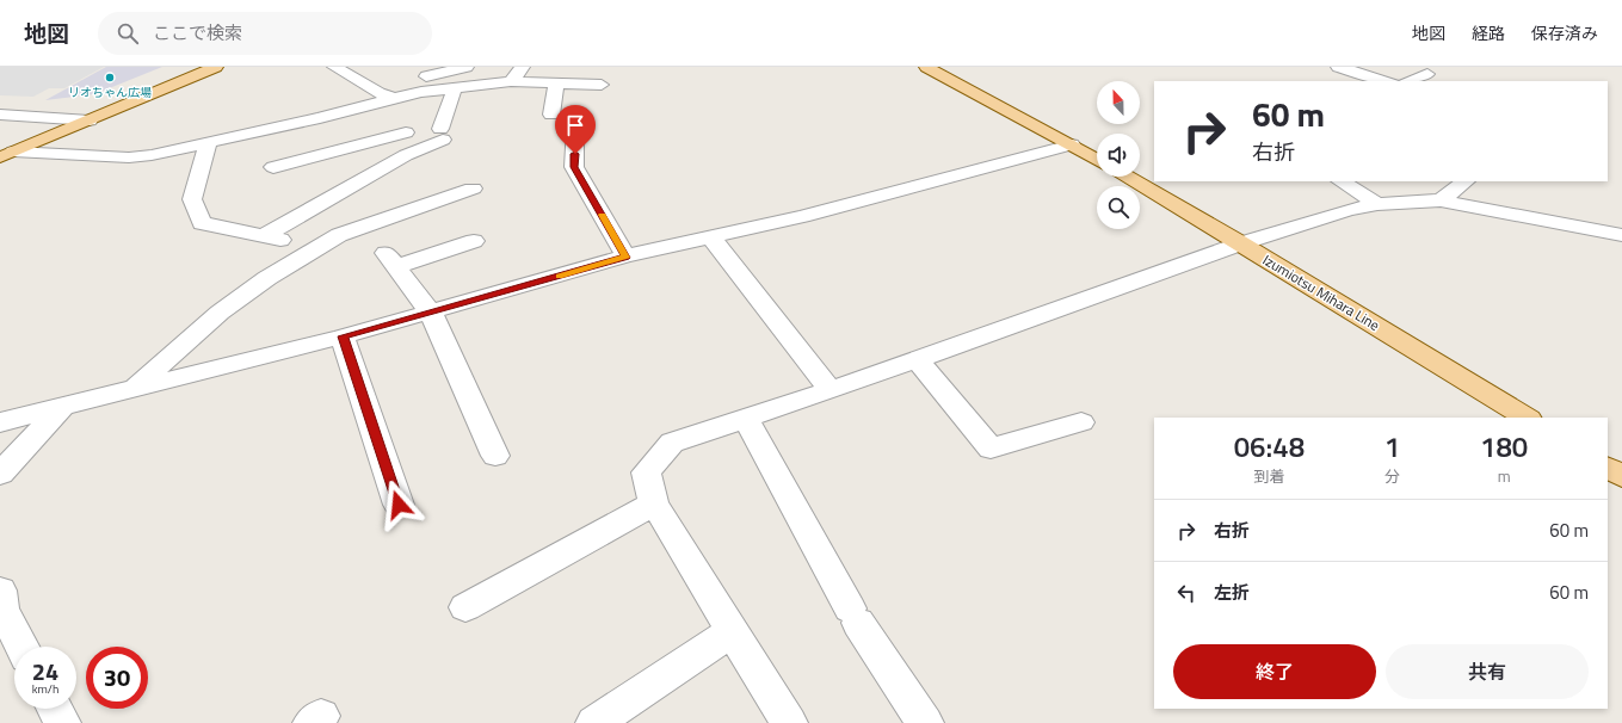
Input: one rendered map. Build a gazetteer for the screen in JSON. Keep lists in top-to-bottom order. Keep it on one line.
{"streets":{"main road":["Izumiotsu Mihara Line"]},"places":["リオちゃん広場"],"north":"top","page":{"header":"地図","search":"ここで検索","nav":["地図","経路","保存済み"],"turn":["60 m","右折"],"eta":["06:48","到着","1","分","180","m"],"list":[{"name":"右折","value":"60 m"},{"name":"左折","value":"60 m"}],"buttons":["終了","共有"],"speed":"24 km/h","limit":"30"}}
